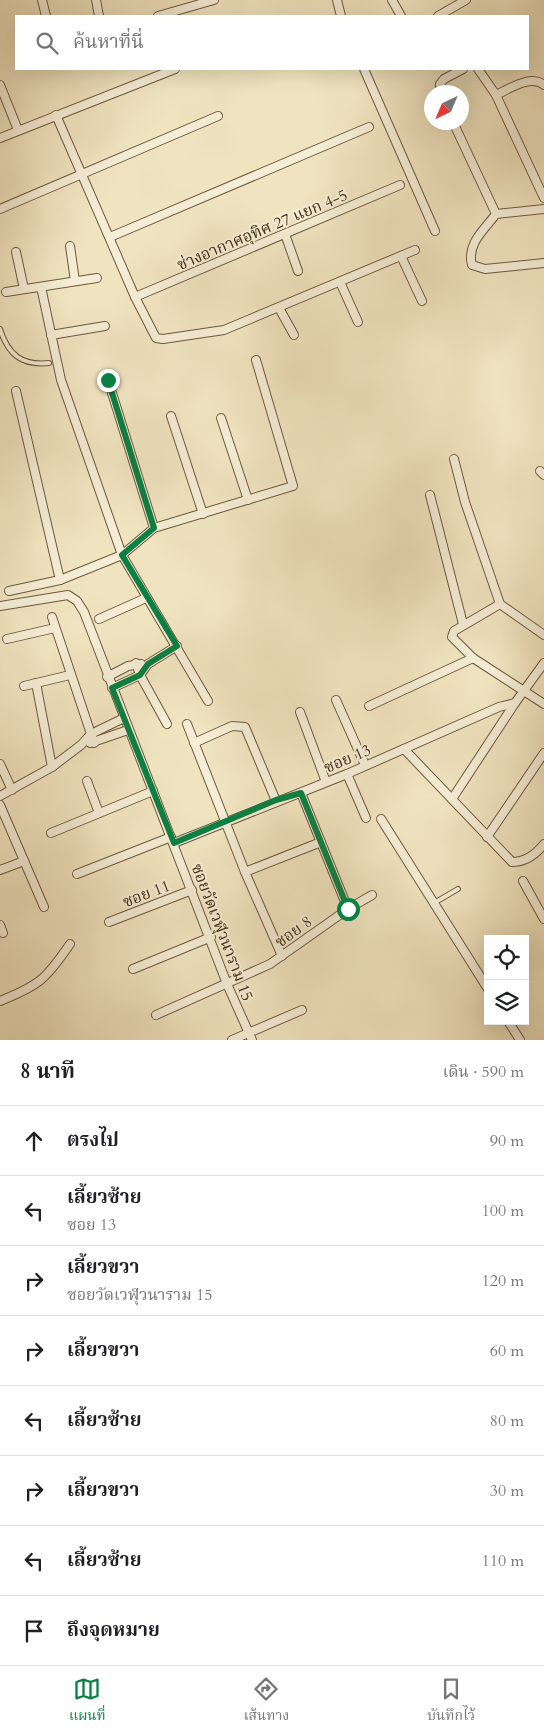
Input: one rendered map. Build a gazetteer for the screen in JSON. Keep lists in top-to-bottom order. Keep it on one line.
{"streets":{"street":["ช่างอากาศอุทิศ 27 แยก 4-5","ซอย 13","ซอย 11","ซอย 8","ซอยวัดเวฬุวนาราม 15"]},"crossings":[["ซอย 13","ซอยวัดเวฬุวนาราม 15"],["ซอย 11","ซอยวัดเวฬุวนาราม 15"],["ซอย 8","ซอยวัดเวฬุวนาราม 15"]],"north":"bottom left","page":{"search":"ค้นหาที่นี่","heading":["8 นาที","เดิน · 590 m"],"list":[["ตรงไป","90 m"],["เลี้ยวซ้าย","ซอย 13","100 m"],["เลี้ยวขวา","ซอยวัดเวฬุวนาราม 15","120 m"],["เลี้ยวขวา","60 m"],["เลี้ยวซ้าย","80 m"],["เลี้ยวขวา","30 m"],["เลี้ยวซ้าย","110 m"],"ถึงจุดหมาย"],"nav":["แผนที่","เส้นทาง","บันทึกไว้"]}}
